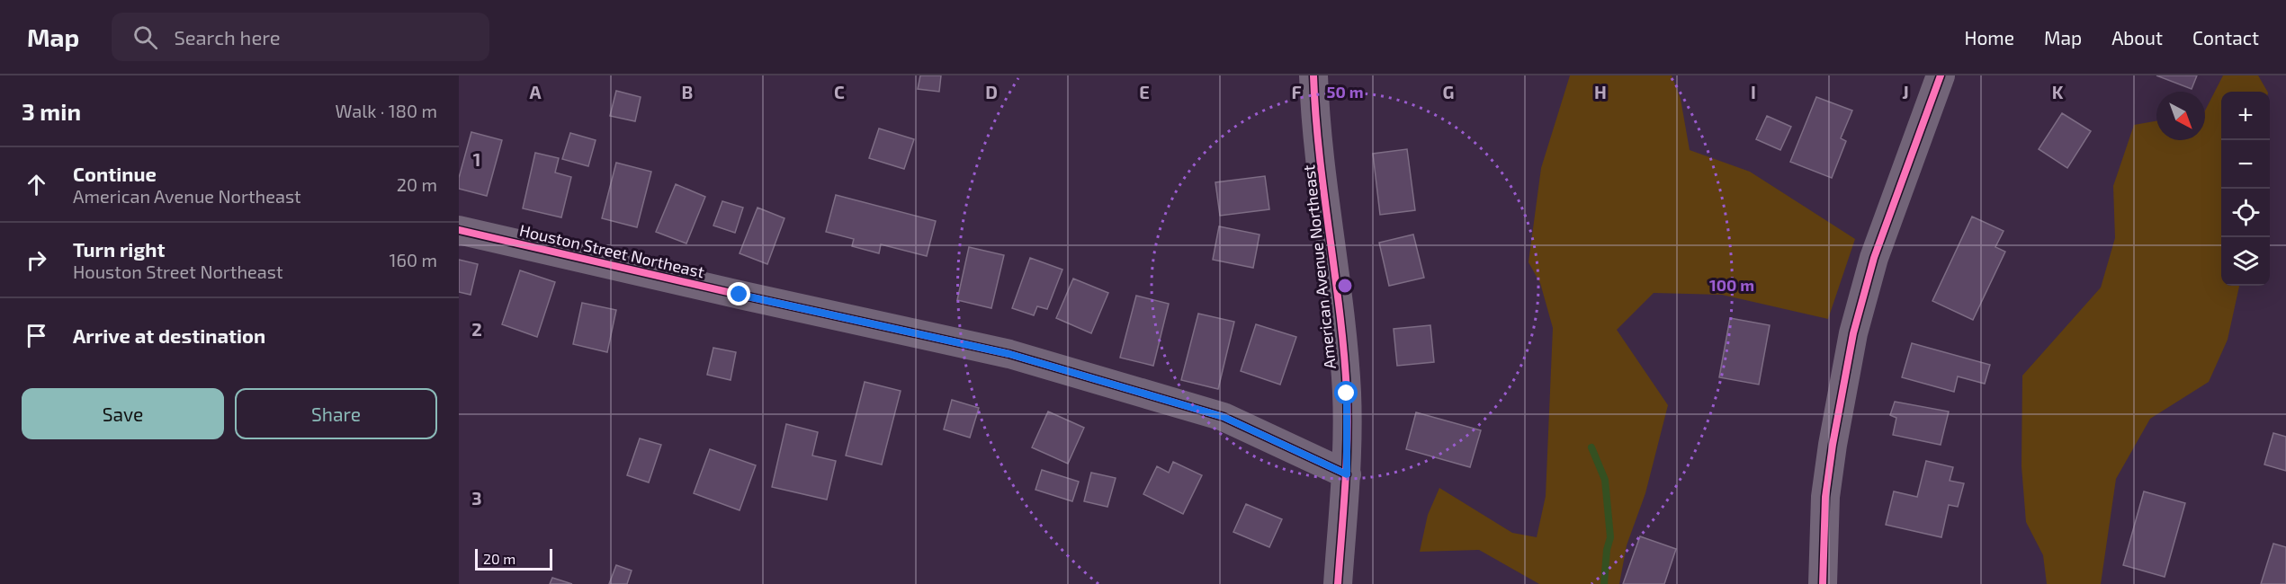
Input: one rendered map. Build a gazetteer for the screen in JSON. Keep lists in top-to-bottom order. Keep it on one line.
{"streets":{"street":["Houston Street Northeast","American Avenue Northeast"]},"crossings":[["Houston Street Northeast","American Avenue Northeast"]],"scale_bar":"20 m","north":"bottom right","page":{"header":"Map","search":"Search here","nav":["Home","Map","About","Contact"],"heading":["3 min","Walk · 180 m"],"map_buttons":["+","−"],"list":[["Continue","American Avenue Northeast","20 m"],["Turn right","Houston Street Northeast","160 m"],"Arrive at destination"],"buttons":["Save","Share"],"scale":"20 m"},"grid":{"columns":["A","B","C","D","E","F","G","H","I","J","K"],"rows":["1","2","3"]},"rings":["50 m","100 m"]}
